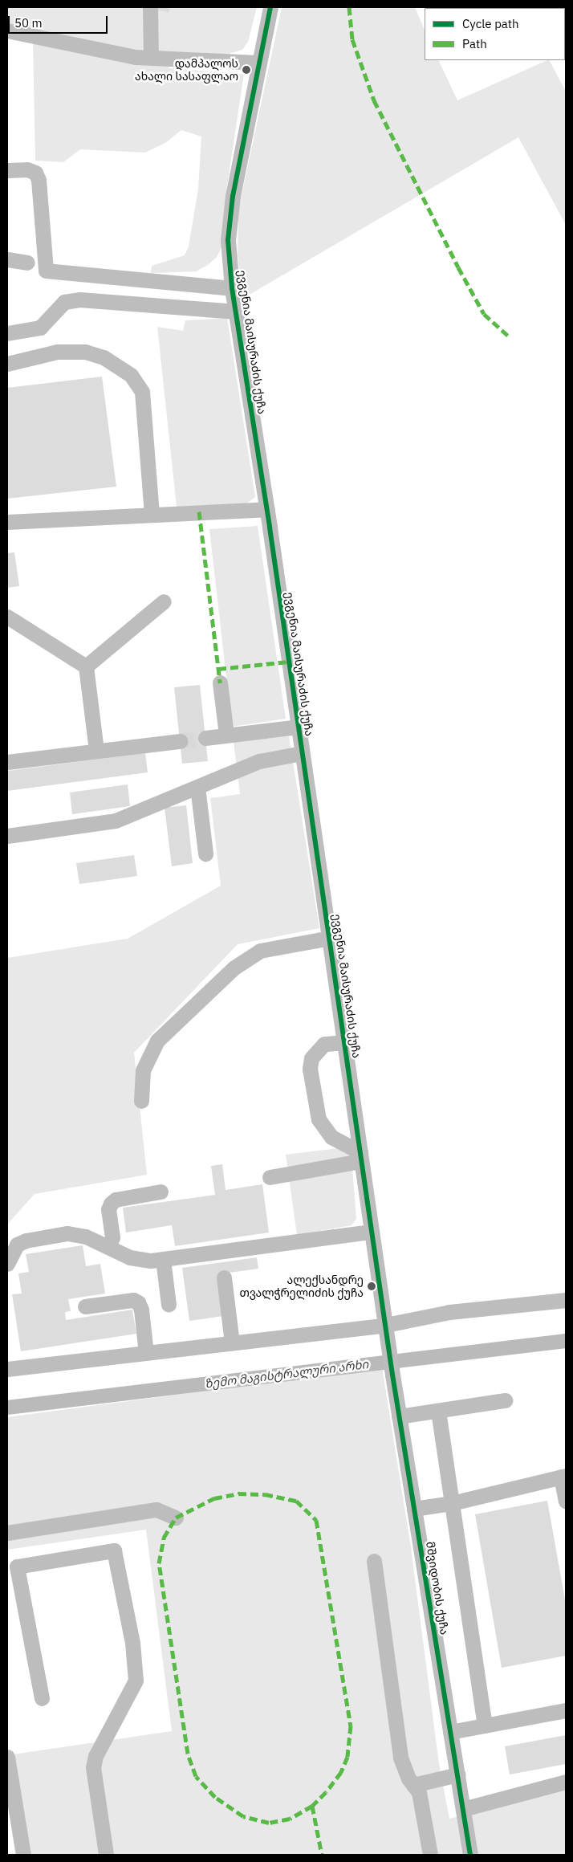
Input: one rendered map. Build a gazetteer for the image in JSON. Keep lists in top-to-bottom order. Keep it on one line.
{"streets":{"street":["ევგენია მაისურაძის ქუჩა","მშვიდობის ქუჩა"]},"crossings":[["ევგენია მაისურაძის ქუჩა","მშვიდობის ქუჩა"]],"water":["ზემო მაგისტრალური არხი"],"places":["დამპალოს ახალი სასაფლაო","ალექსანდრე თვალჭრელიძის ქუჩა"],"legend":["Cycle path","Path"],"scale_bar":"50 m"}
